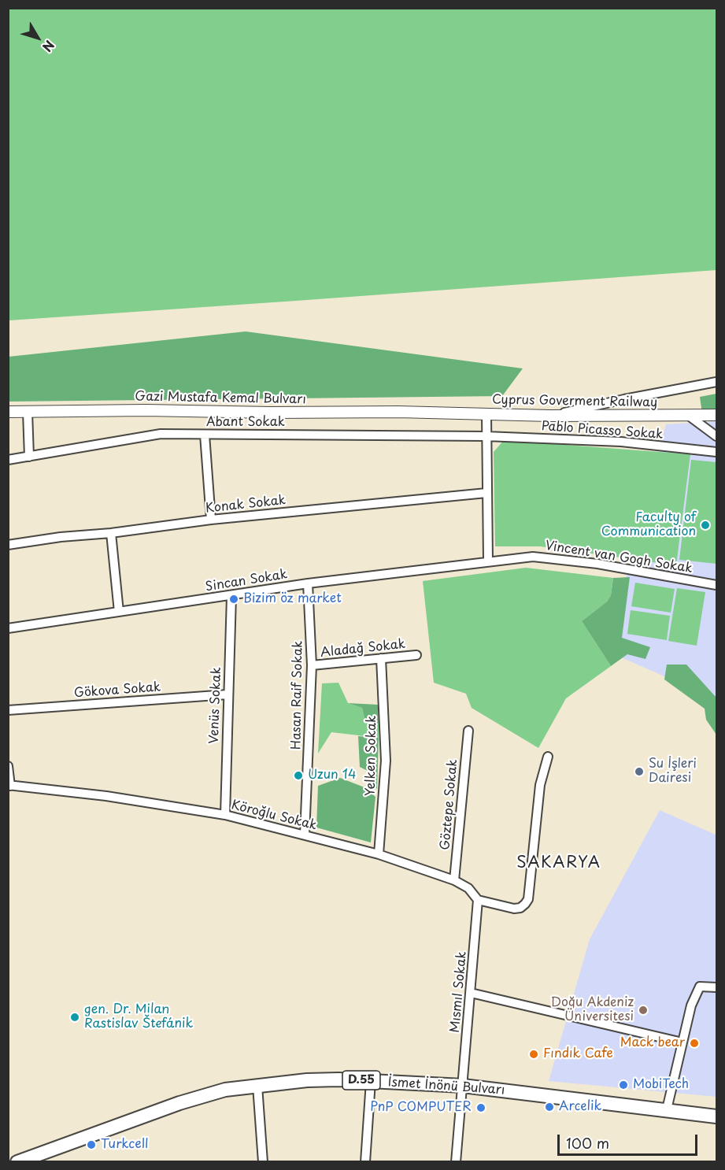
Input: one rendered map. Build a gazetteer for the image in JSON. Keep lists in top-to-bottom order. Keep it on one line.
{"streets":{"main road":["Gazi Mustafa Kemal Bulvarı","Cyprus Goverment Railway","D.55","İsmet İnönü Bulvarı"],"street":["Abant Sokak","Pablo Picasso Sokak","Konak Sokak","Vincent van Gogh Sokak","Sincan Sokak","Aladağ Sokak","Gökova Sokak","Hasan Raif Sokak","Venüs Sokak","Yelken Sokak","Göztepe Sokak","Köroğlu Sokak","Mısmıl Sokak"]},"crossings":[["Gazi Mustafa Kemal Bulvarı","Cyprus Goverment Railway"],["Abant Sokak","Pablo Picasso Sokak"],["Vincent van Gogh Sokak","Sincan Sokak"],["Sincan Sokak","Hasan Raif Sokak"],["Sincan Sokak","Venüs Sokak"],["Aladağ Sokak","Hasan Raif Sokak"],["Aladağ Sokak","Yelken Sokak"],["Gökova Sokak","Venüs Sokak"],["Hasan Raif Sokak","Köroğlu Sokak"],["Venüs Sokak","Köroğlu Sokak"],["Yelken Sokak","Köroğlu Sokak"],["Göztepe Sokak","Köroğlu Sokak"],["Köroğlu Sokak","Mısmıl Sokak"],["Mısmıl Sokak","İsmet İnönü Bulvarı"]],"districts":["SAKARYA"],"places":["Faculty of Communication","Bizim öz market","Su İşleri Dairesi","Uzun 14","Doğu Akdeniz Üniversitesi","gen. Dr. Milan Rastislav Štefánik","Mack bear","Fındık Cafe","MobiTech","Arcelik","PnP COMPUTER","Turkcell"],"scale_bar":"100 m","north":"bottom right"}
